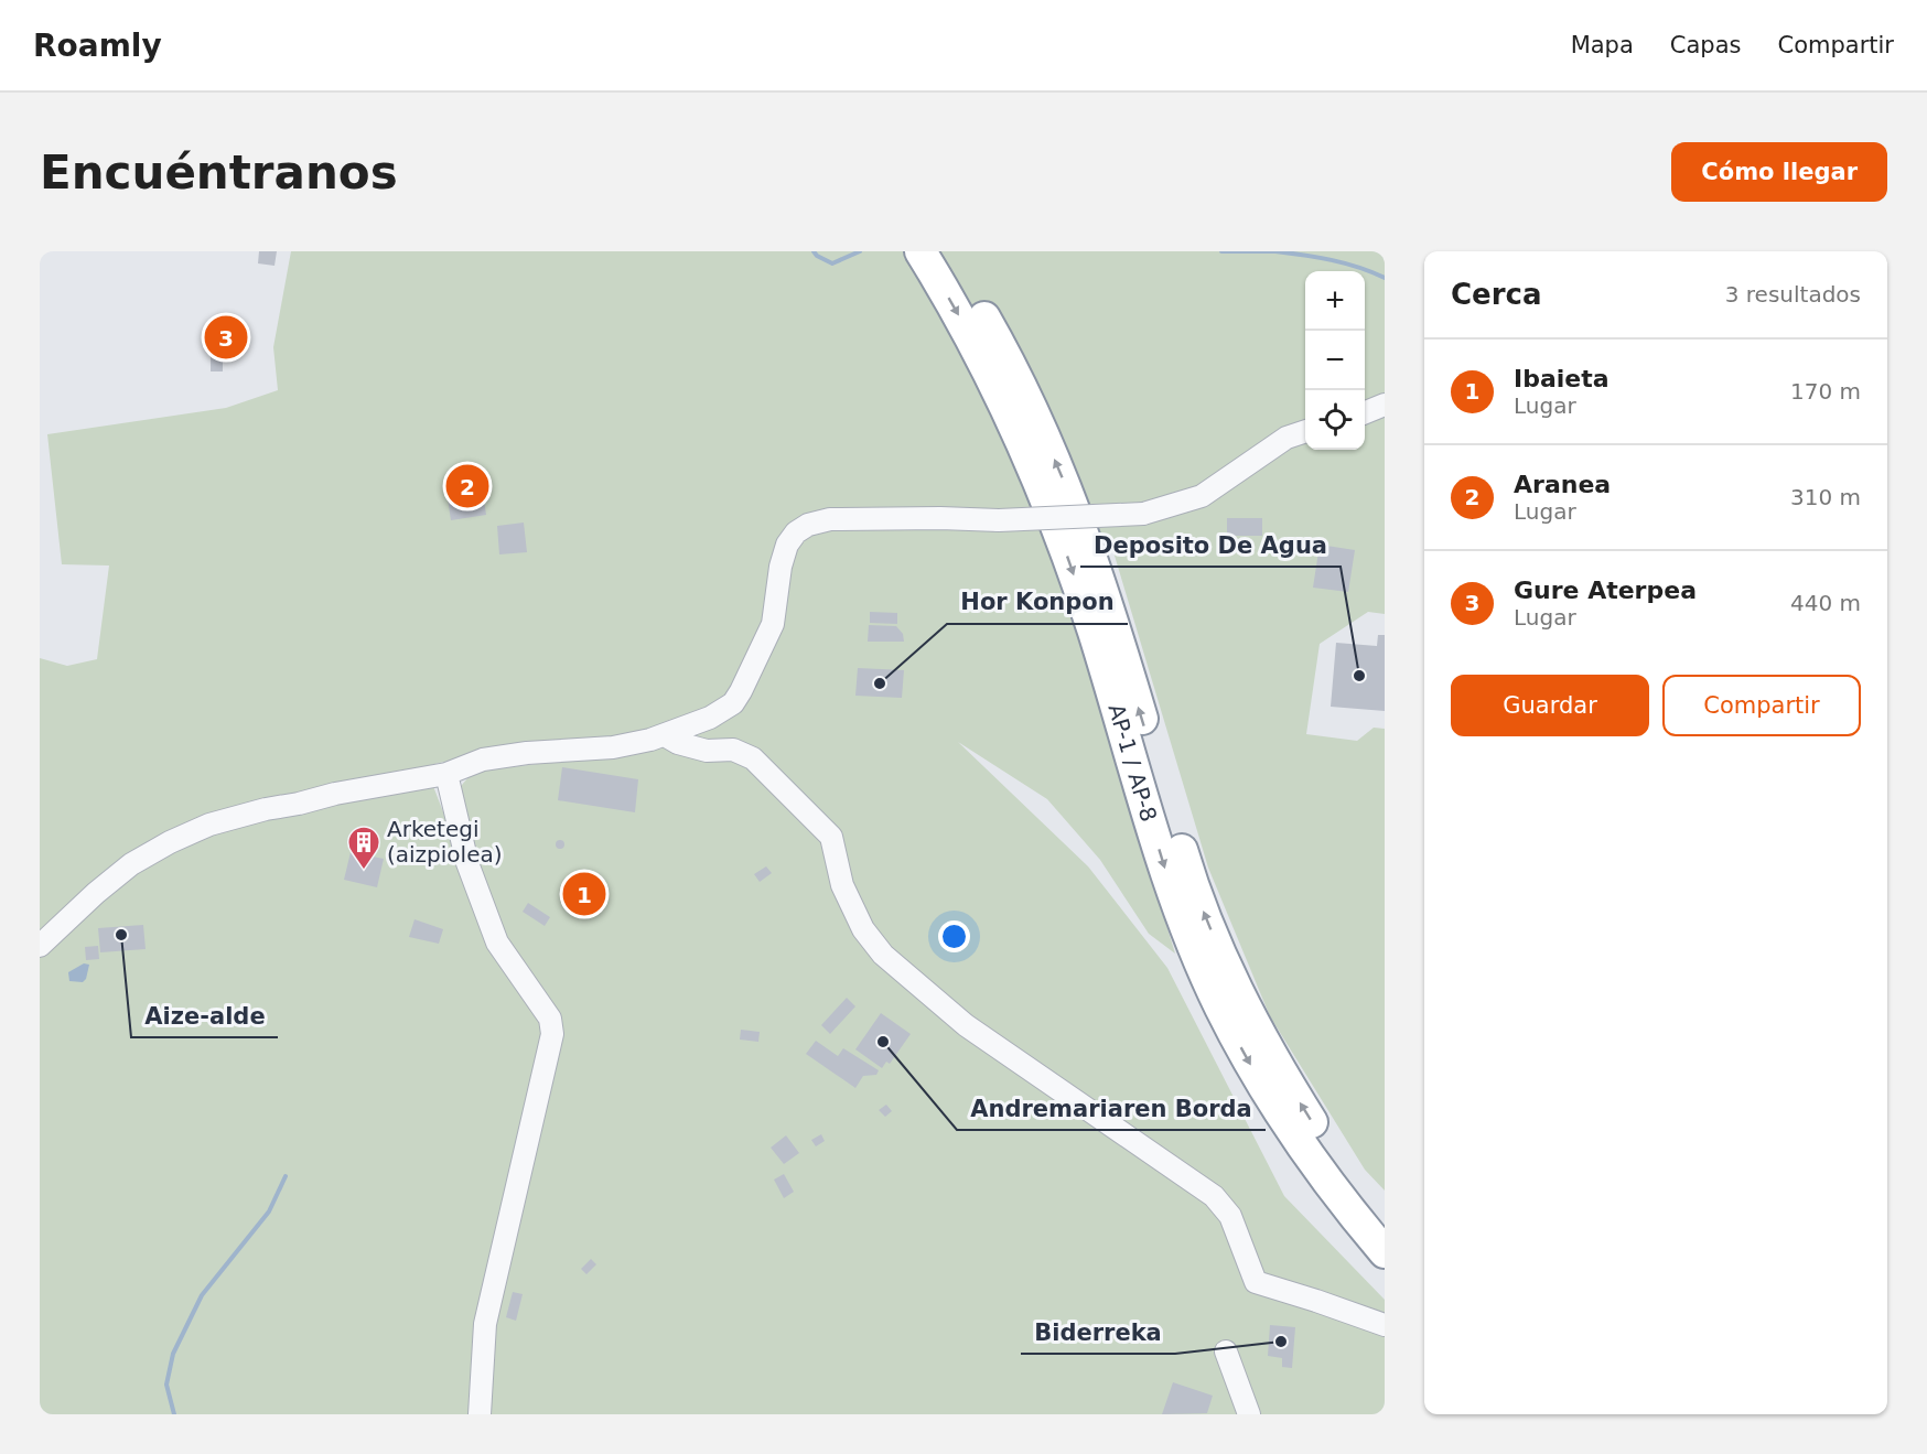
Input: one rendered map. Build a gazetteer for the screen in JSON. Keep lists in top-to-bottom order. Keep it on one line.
{"streets":{"highway":["AP-1 / AP-8"]},"places":{"other":["Deposito De Agua","Hor Konpon","Aize-alde","Andremariaren Borda","Biderreka"],"building":["Arketegi (aizpiolea)"]},"page":{"header":"Roamly","nav":["Mapa","Capas","Compartir"],"buttons":["Cómo llegar",["Guardar","Compartir"]],"title":"Encuéntranos","heading":["Cerca","3 resultados"],"map_buttons":["+","−"],"pins":["3","2","1"],"list":[{"mark":"1","name":"Ibaieta","note":"Lugar","value":"170 m"},{"mark":"2","name":"Aranea","note":"Lugar","value":"310 m"},{"mark":"3","name":"Gure Aterpea","note":"Lugar","value":"440 m"}]}}
